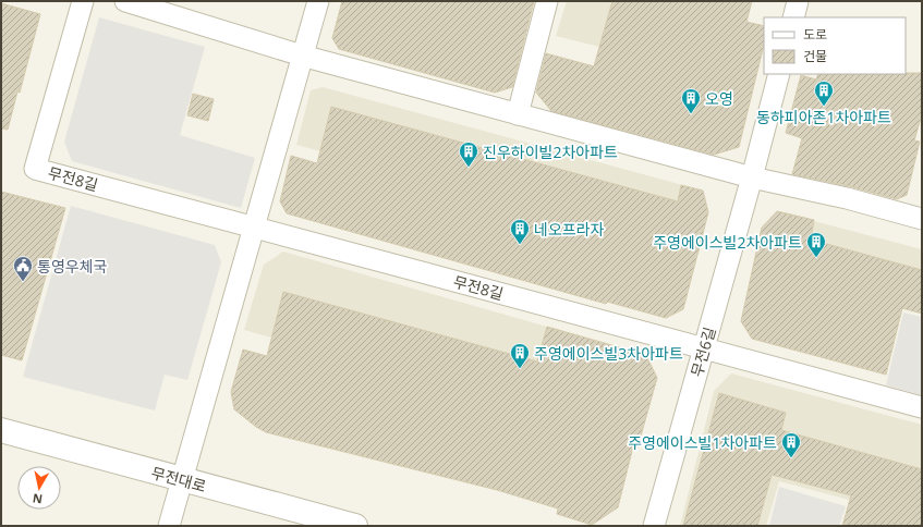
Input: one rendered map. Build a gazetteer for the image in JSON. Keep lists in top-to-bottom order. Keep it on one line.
{"streets":{"street":["무전8길","무전6길","무전대로"]},"crossings":[["무전8길","무전6길"]],"places":{"building":["동하피아존1차아파트","오영","진우하이빌2차아파트","네오프라자","주영에이스빌2차아파트","주영에이스빌3차아파트","주영에이스빌1차아파트"],"public building":["통영우체국"]},"legend":["도로","건물"],"north":"bottom"}
